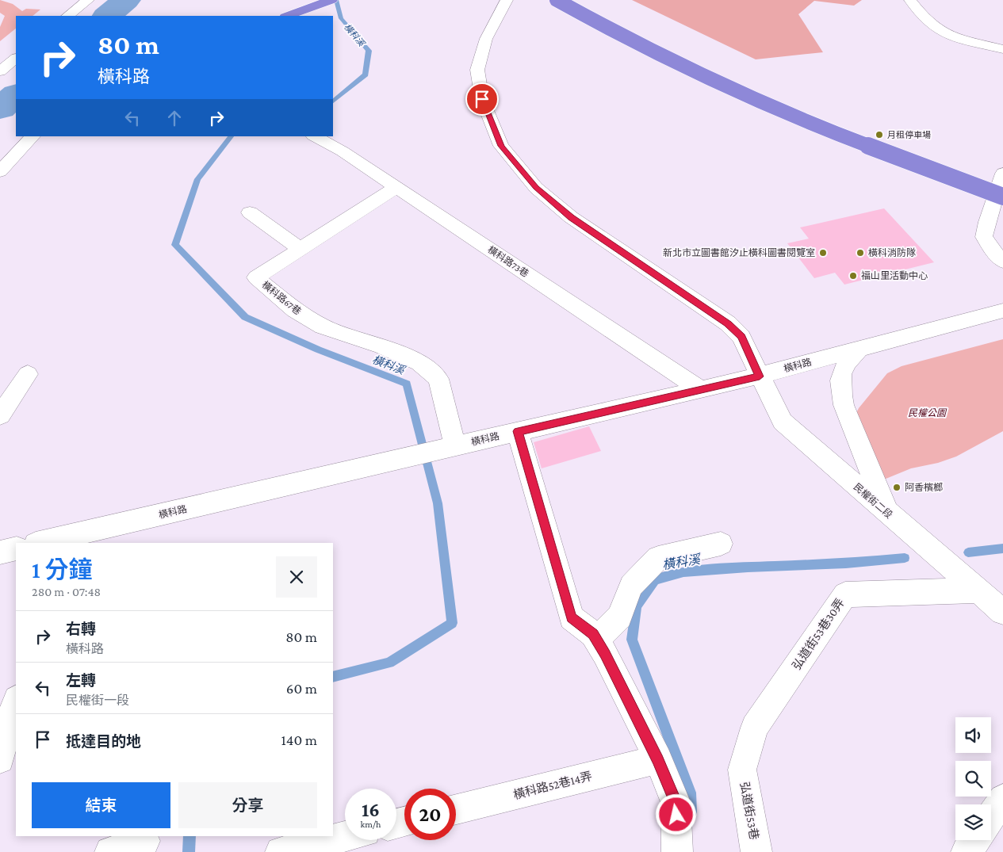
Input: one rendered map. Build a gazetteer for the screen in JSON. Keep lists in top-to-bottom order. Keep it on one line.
{"streets":{"street":["橫科路73巷","橫科路67巷","橫科路","民權街二段","弘道街53巷30弄","橫科路52巷14弄","弘道街53巷"]},"crossings":[["橫科路73巷","橫科路67巷"],["橫科路73巷","橫科路"],["橫科路67巷","橫科路"],["橫科路","民權街二段"],["民權街二段","弘道街53巷30弄"],["弘道街53巷30弄","弘道街53巷"]],"water":["橫科溪"],"parks":["民權公園"],"places":["月租停車場","新北市立圖書館汐止橫科圖書閱覽室","橫科消防隊","福山里活動中心","阿香檳榔"],"page":{"turn":["80 m","橫科路"],"heading":["1 分鐘","280 m · 07:48"],"list":[{"name":"右轉","note":"橫科路","value":"80 m"},{"name":"左轉","note":"民權街一段","value":"60 m"},{"name":"抵達目的地","value":"140 m"}],"buttons":["結束","分享"],"speed":"16 km/h","limit":"20"}}
